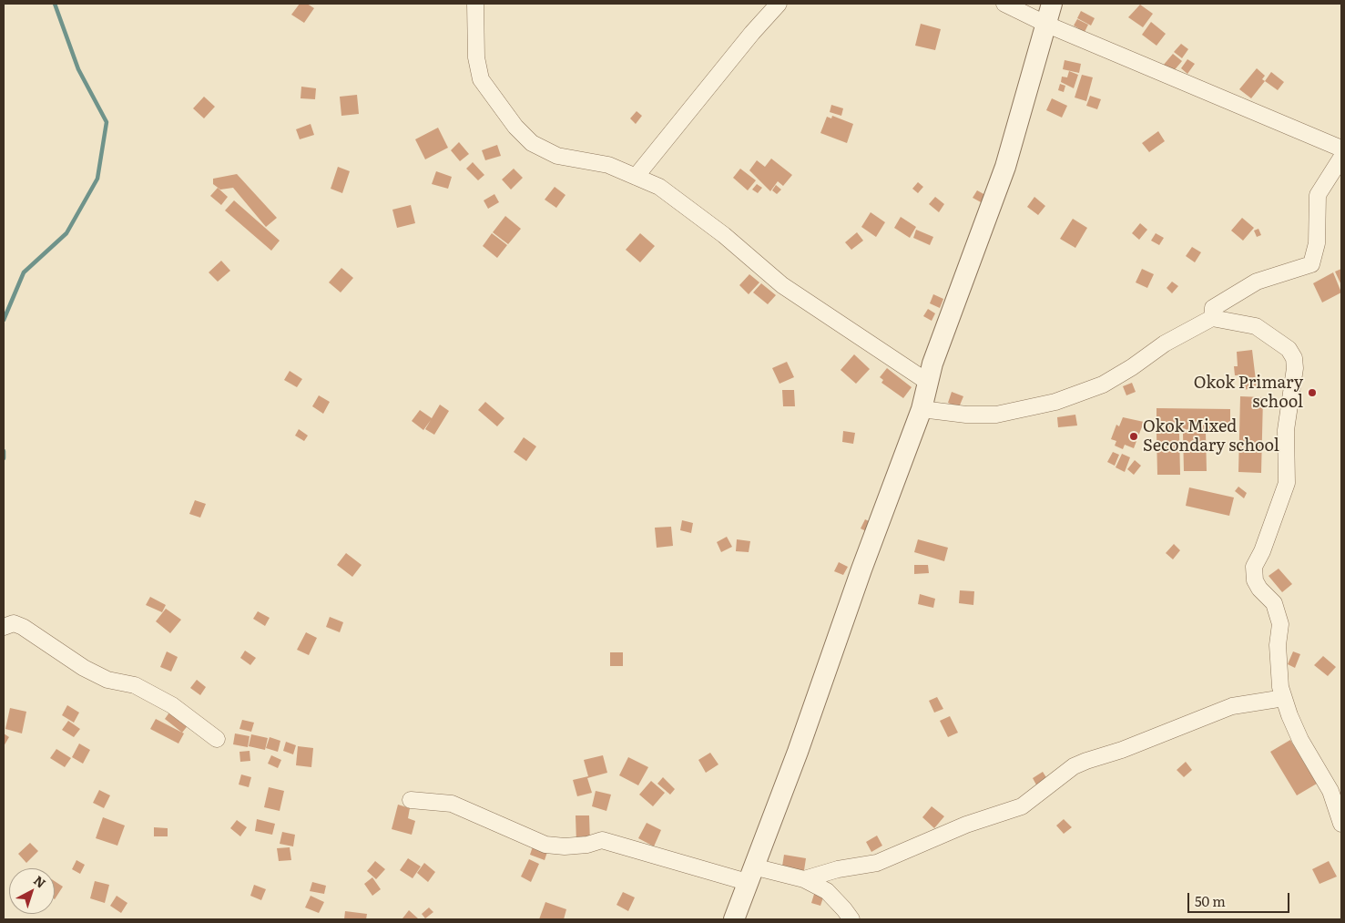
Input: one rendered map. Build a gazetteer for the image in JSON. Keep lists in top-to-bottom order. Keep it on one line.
{"places":["Okok Primary school","Okok Mixed Secondary school"],"scale_bar":"50 m","north":"top right"}
